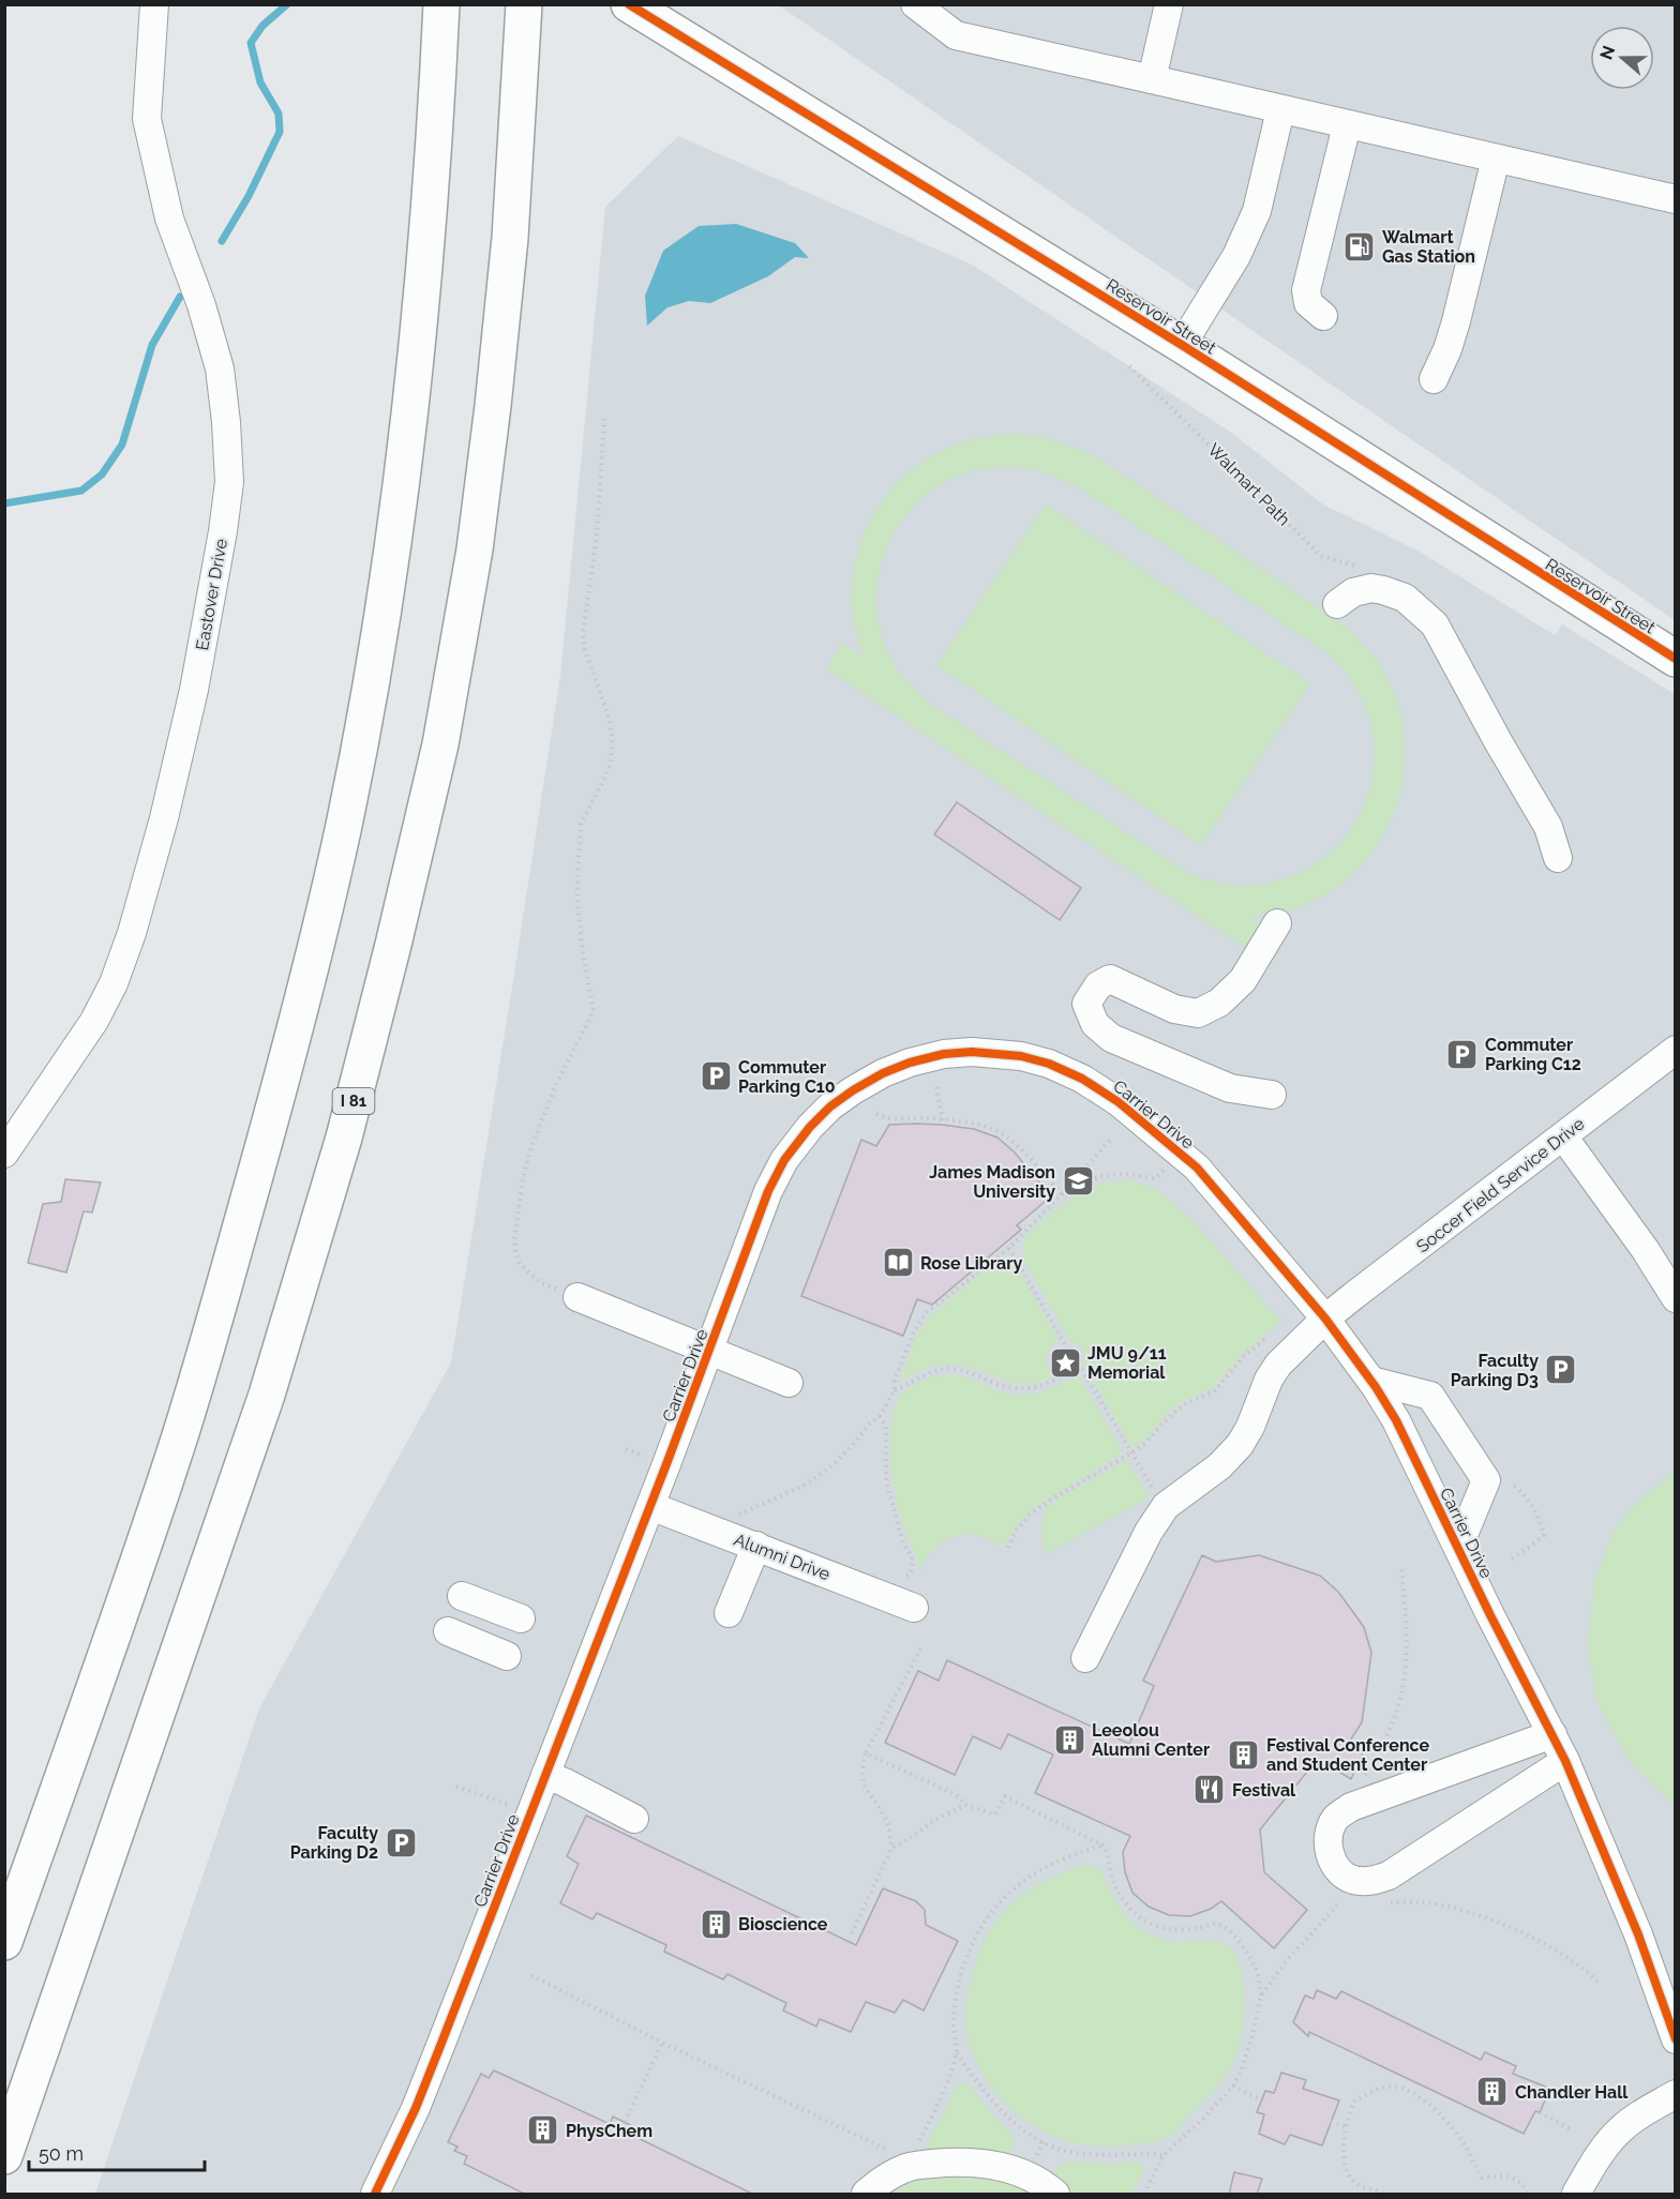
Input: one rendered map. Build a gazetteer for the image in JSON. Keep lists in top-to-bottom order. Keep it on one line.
{"streets":{"main road":["Reservoir Street","I 81"],"street":["Eastover Drive","Carrier Drive","Soccer Field Service Drive","Alumni Drive"],"path":["Walmart Path"]},"crossings":[["Carrier Drive","Soccer Field Service Drive"],["Carrier Drive","Alumni Drive"]],"places":{"fuel station":["Walmart Gas Station"],"parking":["Commuter Parking C12","Commuter Parking C10","Faculty Parking D3","Faculty Parking D2"],"school or university":["James Madison University"],"library":["Rose Library"],"place":["JMU 9/11 Memorial"],"building":["Leeolou Alumni Center","Festival Conference and Student Center","Bioscience","Chandler Hall","PhysChem"],"restaurant":["Festival"]},"scale_bar":"50 m","north":"left"}
